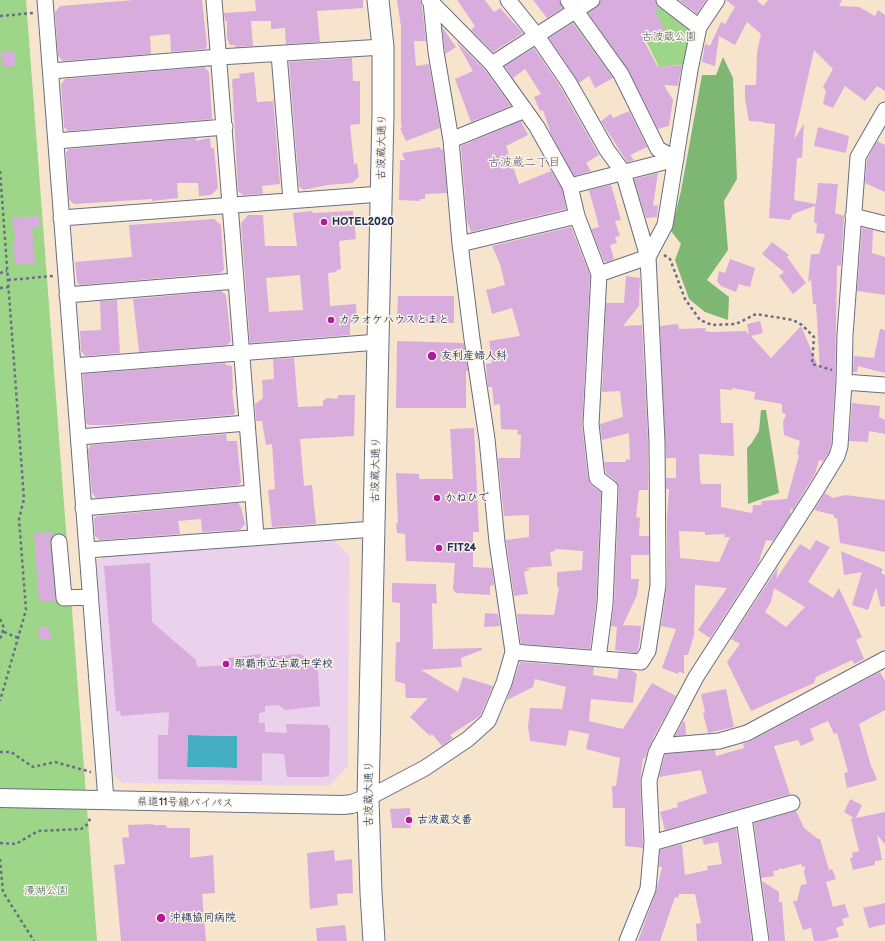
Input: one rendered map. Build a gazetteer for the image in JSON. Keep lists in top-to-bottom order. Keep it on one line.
{"streets":{"highway":["古波蔵大通り"],"main road":["県道11号線バイパス"]},"crossings":[["古波蔵大通り","県道11号線バイパス"]],"districts":["古波蔵二丁目"],"parks":["古波蔵公園","漫湖公園"],"places":["HOTEL2020","カラオケハウスとまと","友利産婦人科","かねひで","FIT24","那覇市立古蔵中学校","古波蔵交番","沖縄協同病院"]}
